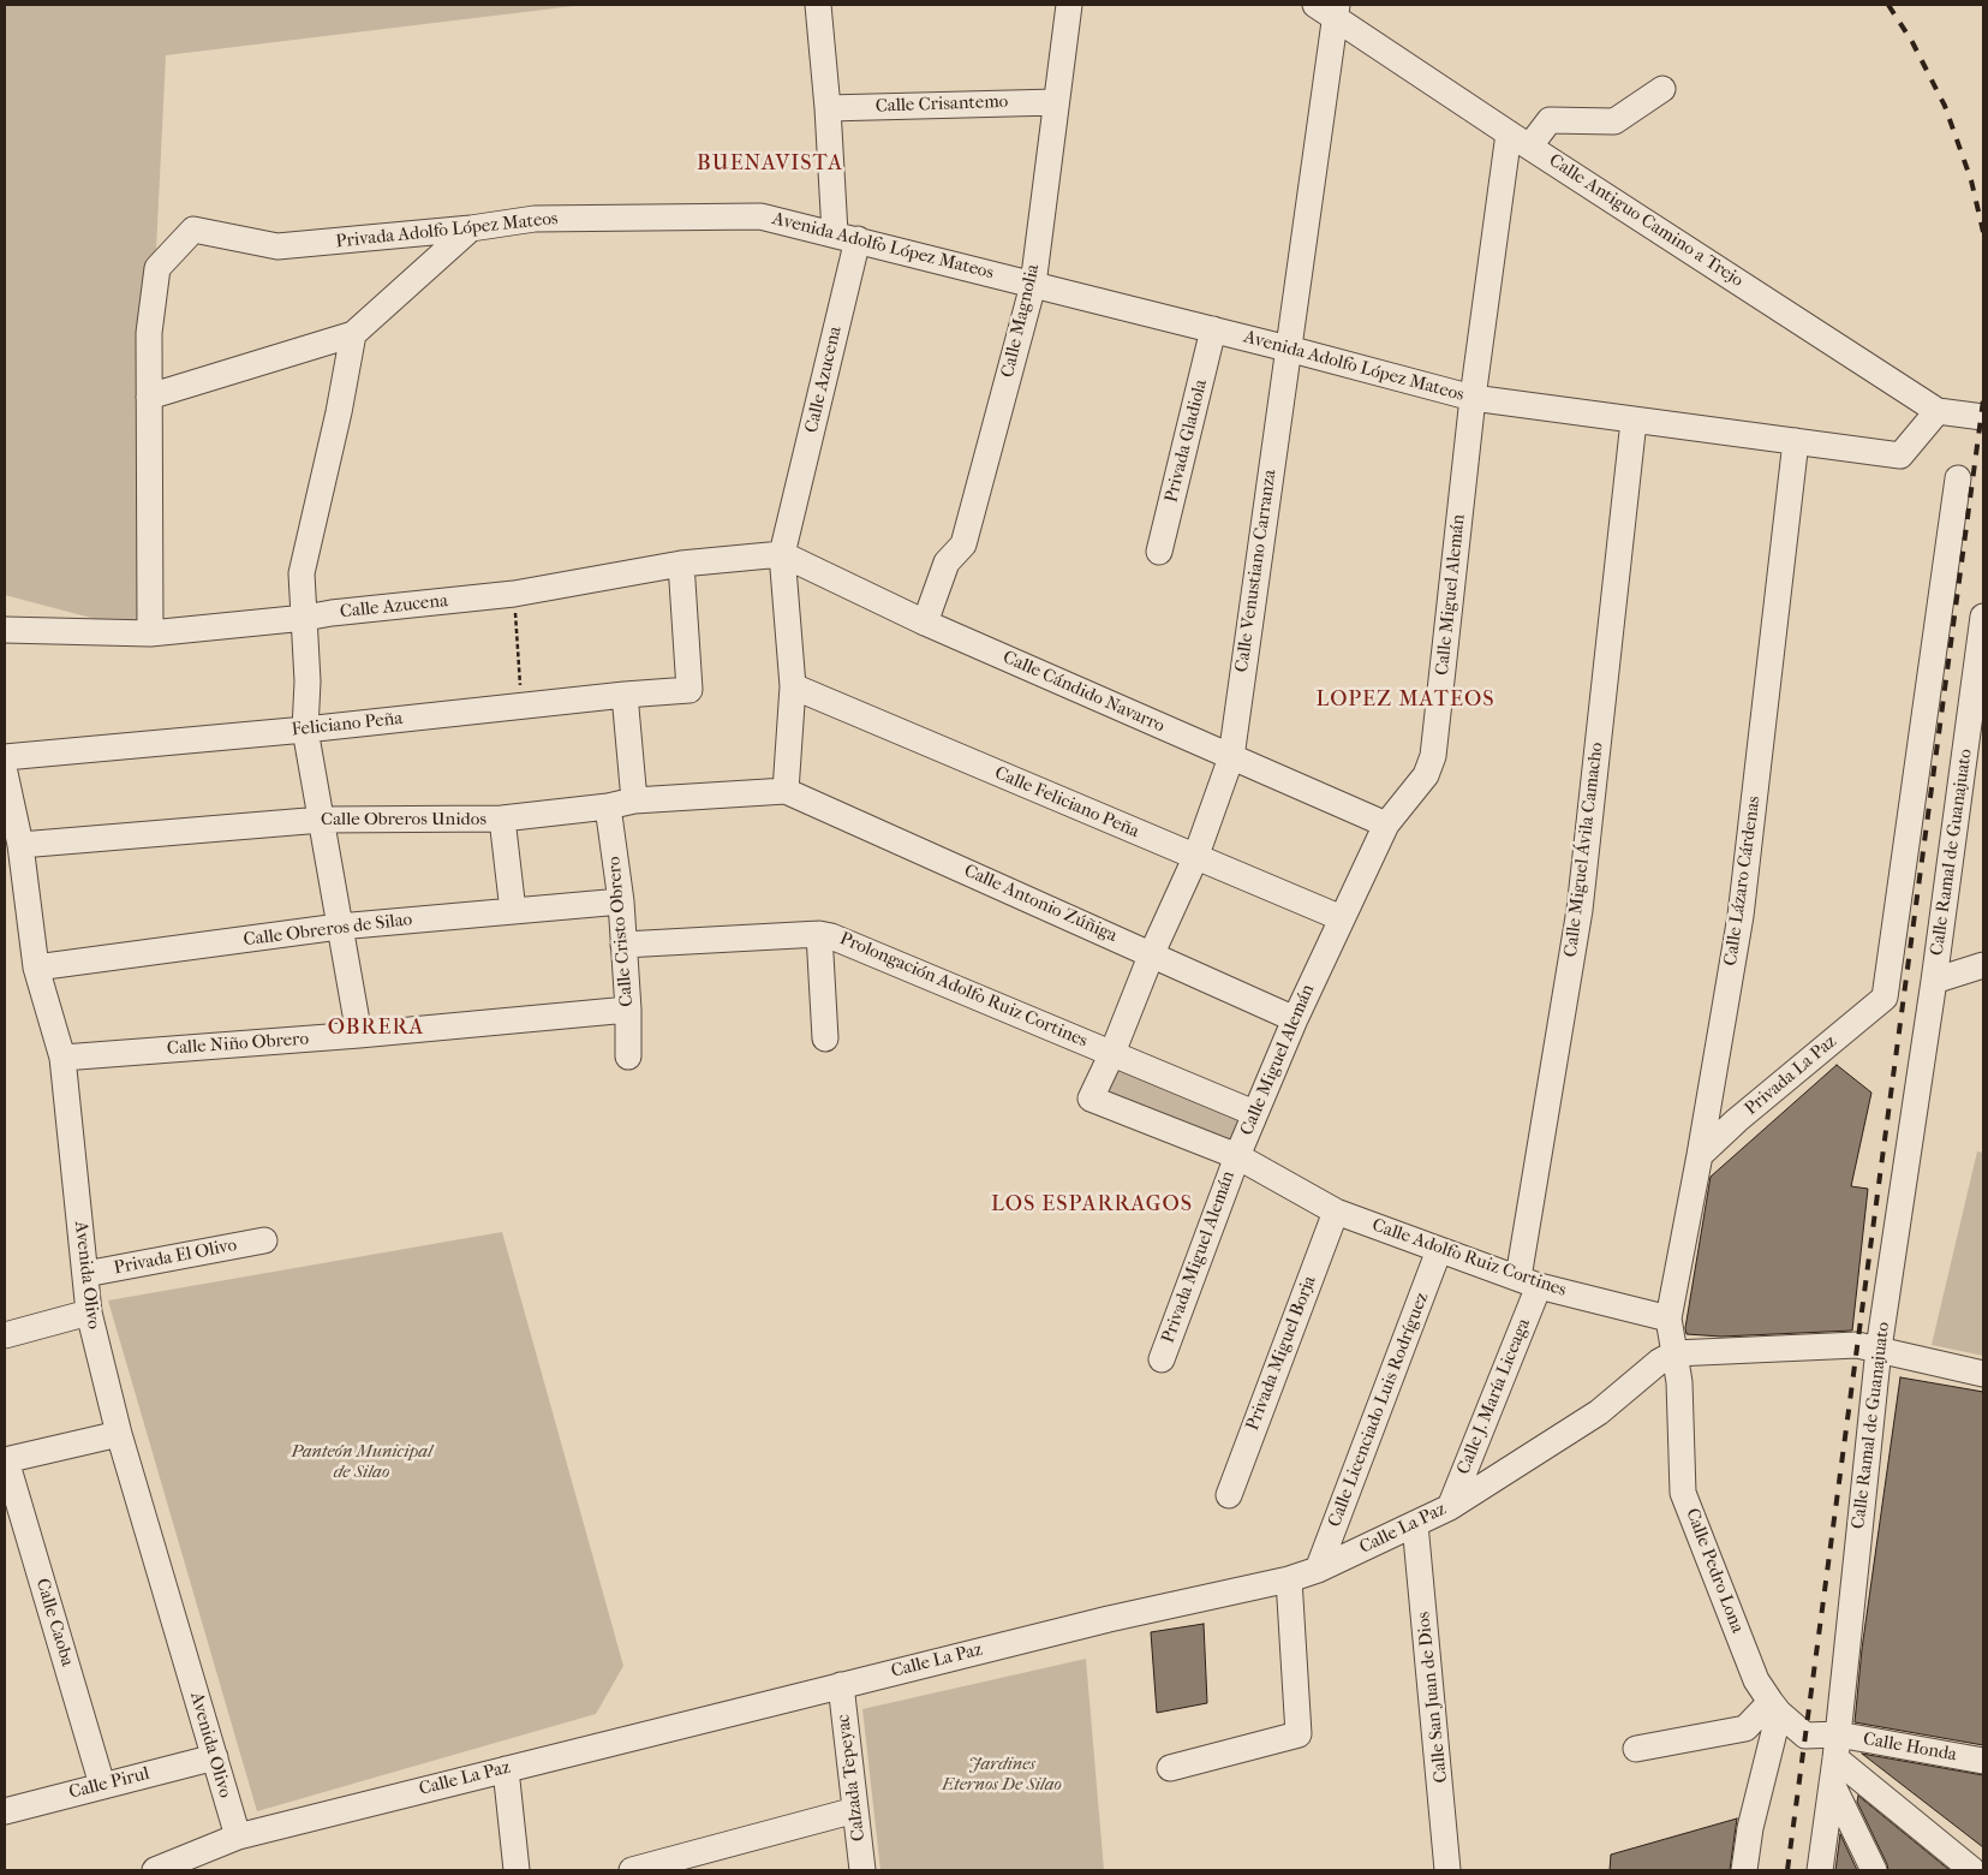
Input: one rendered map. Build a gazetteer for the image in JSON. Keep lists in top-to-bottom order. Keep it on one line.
{"streets":{"street":["Calle Crisantemo","Calle Antiguo Camino a Trejo","Privada Adolfo López Mateos","Avenida Adolfo López Mateos","Calle Magnolia","Calle Azucena","Privada Gladiola","Calle Venustiano Carranza","Calle Miguel Alemán","Calle Cándido Navarro","Feliciano Peña","Calle Feliciano Peña","Calle Obreros Unidos","Calle Miguel Ávila Camacho","Calle Ramal de Guanajuato","Calle Lázaro Cárdenas","Calle Antonio Zúñiga","Calle Obreros de Silao","Calle Cristo Obrero","Prolongación Adolfo Ruiz Cortines","Calle Niño Obrero","Privada La Paz","Privada El Olivo","Privada Miguel Alemán","Calle Adolfo Ruiz Cortines","Avenida Olivo","Privada Miguel Borja","Calle J. María Liceaga","Calle Licenciado Luis Rodríguez","Calle La Paz","Calle Pedro Lona","Calle Caoba","Calle San Juan de Dios","Calle Honda","Calzada Tepeyac","Calle Pirul"]},"crossings":[["Calle Crisantemo","Calle Magnolia"],["Calle Crisantemo","Calle Azucena"],["Calle Antiguo Camino a Trejo","Avenida Adolfo López Mateos"],["Calle Antiguo Camino a Trejo","Calle Venustiano Carranza"],["Calle Antiguo Camino a Trejo","Calle Miguel Alemán"],["Privada Adolfo López Mateos","Avenida Adolfo López Mateos"],["Avenida Adolfo López Mateos","Calle Magnolia"],["Avenida Adolfo López Mateos","Calle Azucena"],["Avenida Adolfo López Mateos","Privada Gladiola"],["Avenida Adolfo López Mateos","Calle Venustiano Carranza"],["Avenida Adolfo López Mateos","Calle Miguel Alemán"],["Avenida Adolfo López Mateos","Calle Miguel Ávila Camacho"],["Avenida Adolfo López Mateos","Calle Lázaro Cárdenas"],["Calle Magnolia","Calle Cándido Navarro"],["Calle Azucena","Calle Cándido Navarro"],["Calle Azucena","Feliciano Peña"],["Calle Azucena","Calle Feliciano Peña"],["Calle Azucena","Calle Obreros Unidos"],["Calle Azucena","Calle Antonio Zúñiga"],["Calle Venustiano Carranza","Calle Cándido Navarro"],["Calle Venustiano Carranza","Calle Feliciano Peña"],["Calle Venustiano Carranza","Calle Antonio Zúñiga"],["Calle Venustiano Carranza","Prolongación Adolfo Ruiz Cortines"],["Calle Venustiano Carranza","Calle Adolfo Ruiz Cortines"],["Calle Miguel Alemán","Calle Cándido Navarro"],["Calle Miguel Alemán","Calle Feliciano Peña"],["Calle Miguel Alemán","Calle Antonio Zúñiga"],["Calle Miguel Alemán","Prolongación Adolfo Ruiz Cortines"],["Calle Miguel Alemán","Privada Miguel Alemán"],["Calle Miguel Alemán","Calle Adolfo Ruiz Cortines"],["Calle Obreros Unidos","Calle Antonio Zúñiga"],["Calle Obreros Unidos","Calle Cristo Obrero"],["Calle Obreros Unidos","Avenida Olivo"],["Calle Miguel Ávila Camacho","Calle Adolfo Ruiz Cortines"],["Calle Miguel Ávila Camacho","Calle J. María Liceaga"],["Calle Ramal de Guanajuato","Calle Pedro Lona"],["Calle Ramal de Guanajuato","Calle Honda"],["Calle Lázaro Cárdenas","Privada La Paz"],["Calle Lázaro Cárdenas","Calle Adolfo Ruiz Cortines"],["Calle Obreros de Silao","Calle Cristo Obrero"],["Calle Obreros de Silao","Avenida Olivo"],["Calle Cristo Obrero","Prolongación Adolfo Ruiz Cortines"],["Calle Cristo Obrero","Calle Niño Obrero"],["Calle Niño Obrero","Avenida Olivo"],["Privada El Olivo","Avenida Olivo"],["Privada Miguel Alemán","Calle Adolfo Ruiz Cortines"],["Calle Adolfo Ruiz Cortines","Privada Miguel Borja"],["Calle Adolfo Ruiz Cortines","Calle J. María Liceaga"],["Calle Adolfo Ruiz Cortines","Calle Licenciado Luis Rodríguez"],["Avenida Olivo","Calle La Paz"],["Avenida Olivo","Calle Pirul"],["Calle J. María Liceaga","Calle La Paz"],["Calle Licenciado Luis Rodríguez","Calle La Paz"],["Calle La Paz","Calle Pedro Lona"],["Calle La Paz","Calle San Juan de Dios"],["Calle La Paz","Calzada Tepeyac"],["Calle Pedro Lona","Calle Honda"],["Calle Caoba","Calle Pirul"]],"districts":["BUENAVISTA","LOPEZ MATEOS","OBRERA","LOS ESPARRAGOS"],"parks":["Panteón Municipal de Silao","Jardines Eternos De Silao"]}
